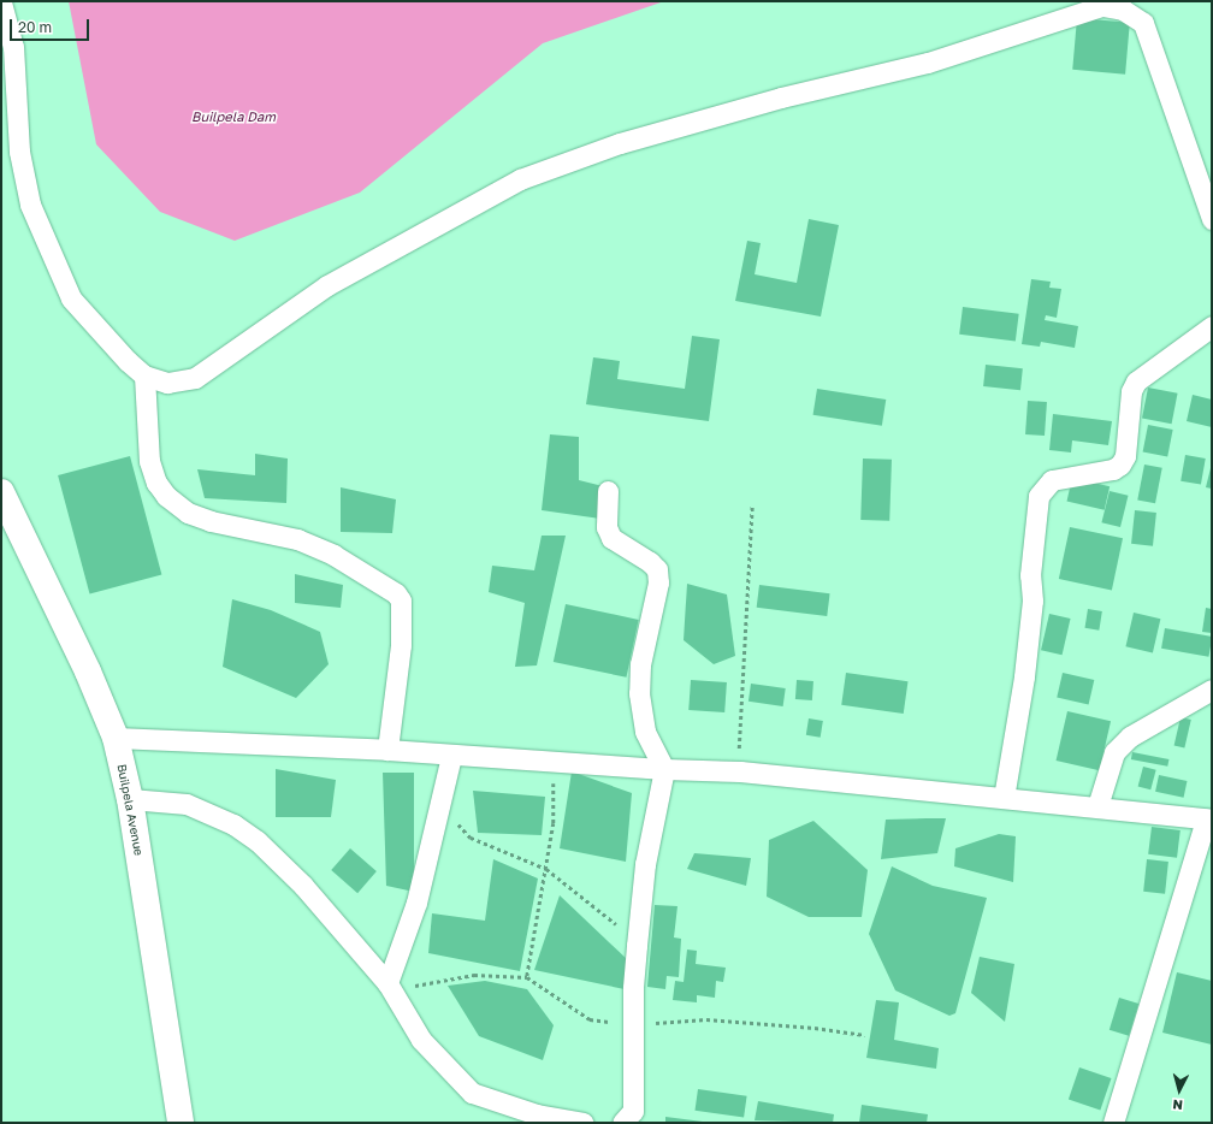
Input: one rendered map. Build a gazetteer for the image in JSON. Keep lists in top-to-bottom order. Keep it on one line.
{"streets":{"street":["Builpela Avenue"]},"water":["Builpela Dam"],"scale_bar":"20 m","north":"bottom"}
